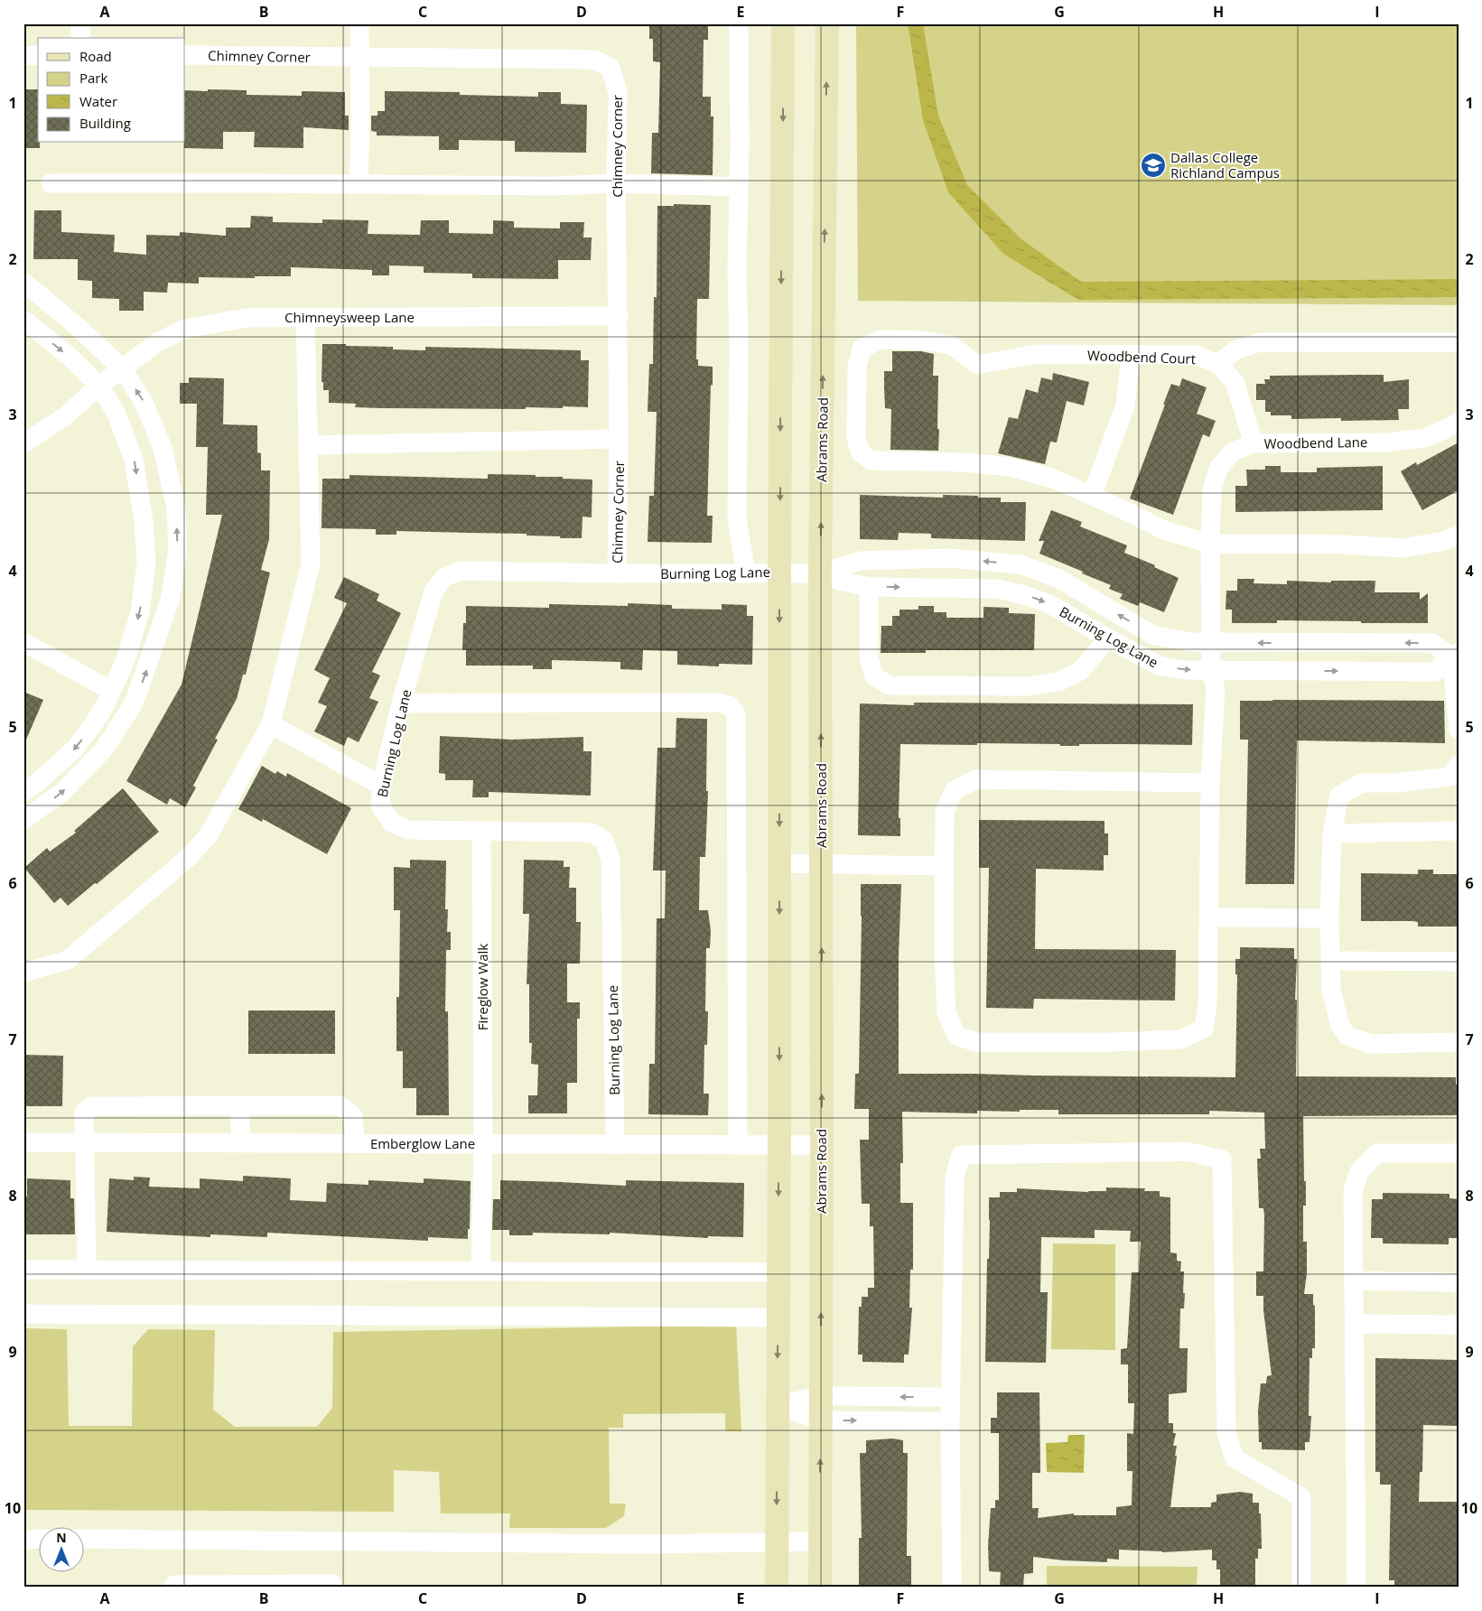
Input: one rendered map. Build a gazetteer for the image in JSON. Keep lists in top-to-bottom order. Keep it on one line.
{"streets":{"main road":["Abrams Road"],"street":["Chimney Corner","Chimneysweep Lane","Woodbend Court","Woodbend Lane","Burning Log Lane","Fireglow Walk","Emberglow Lane"]},"crossings":[["Chimney Corner","Chimneysweep Lane"],["Chimney Corner","Burning Log Lane"],["Woodbend Court","Woodbend Lane"],["Abrams Road","Burning Log Lane"],["Abrams Road","Emberglow Lane"],["Woodbend Lane","Burning Log Lane"],["Burning Log Lane","Fireglow Walk"],["Burning Log Lane","Emberglow Lane"],["Fireglow Walk","Emberglow Lane"]],"places":{"school or university":["Dallas College Richland Campus"]},"legend":["Road","Park","Water","Building"],"north":"top","grid":{"columns":["A","B","C","D","E","F","G","H","I"],"rows":["1","2","3","4","5","6","7","8","9","10"]}}
